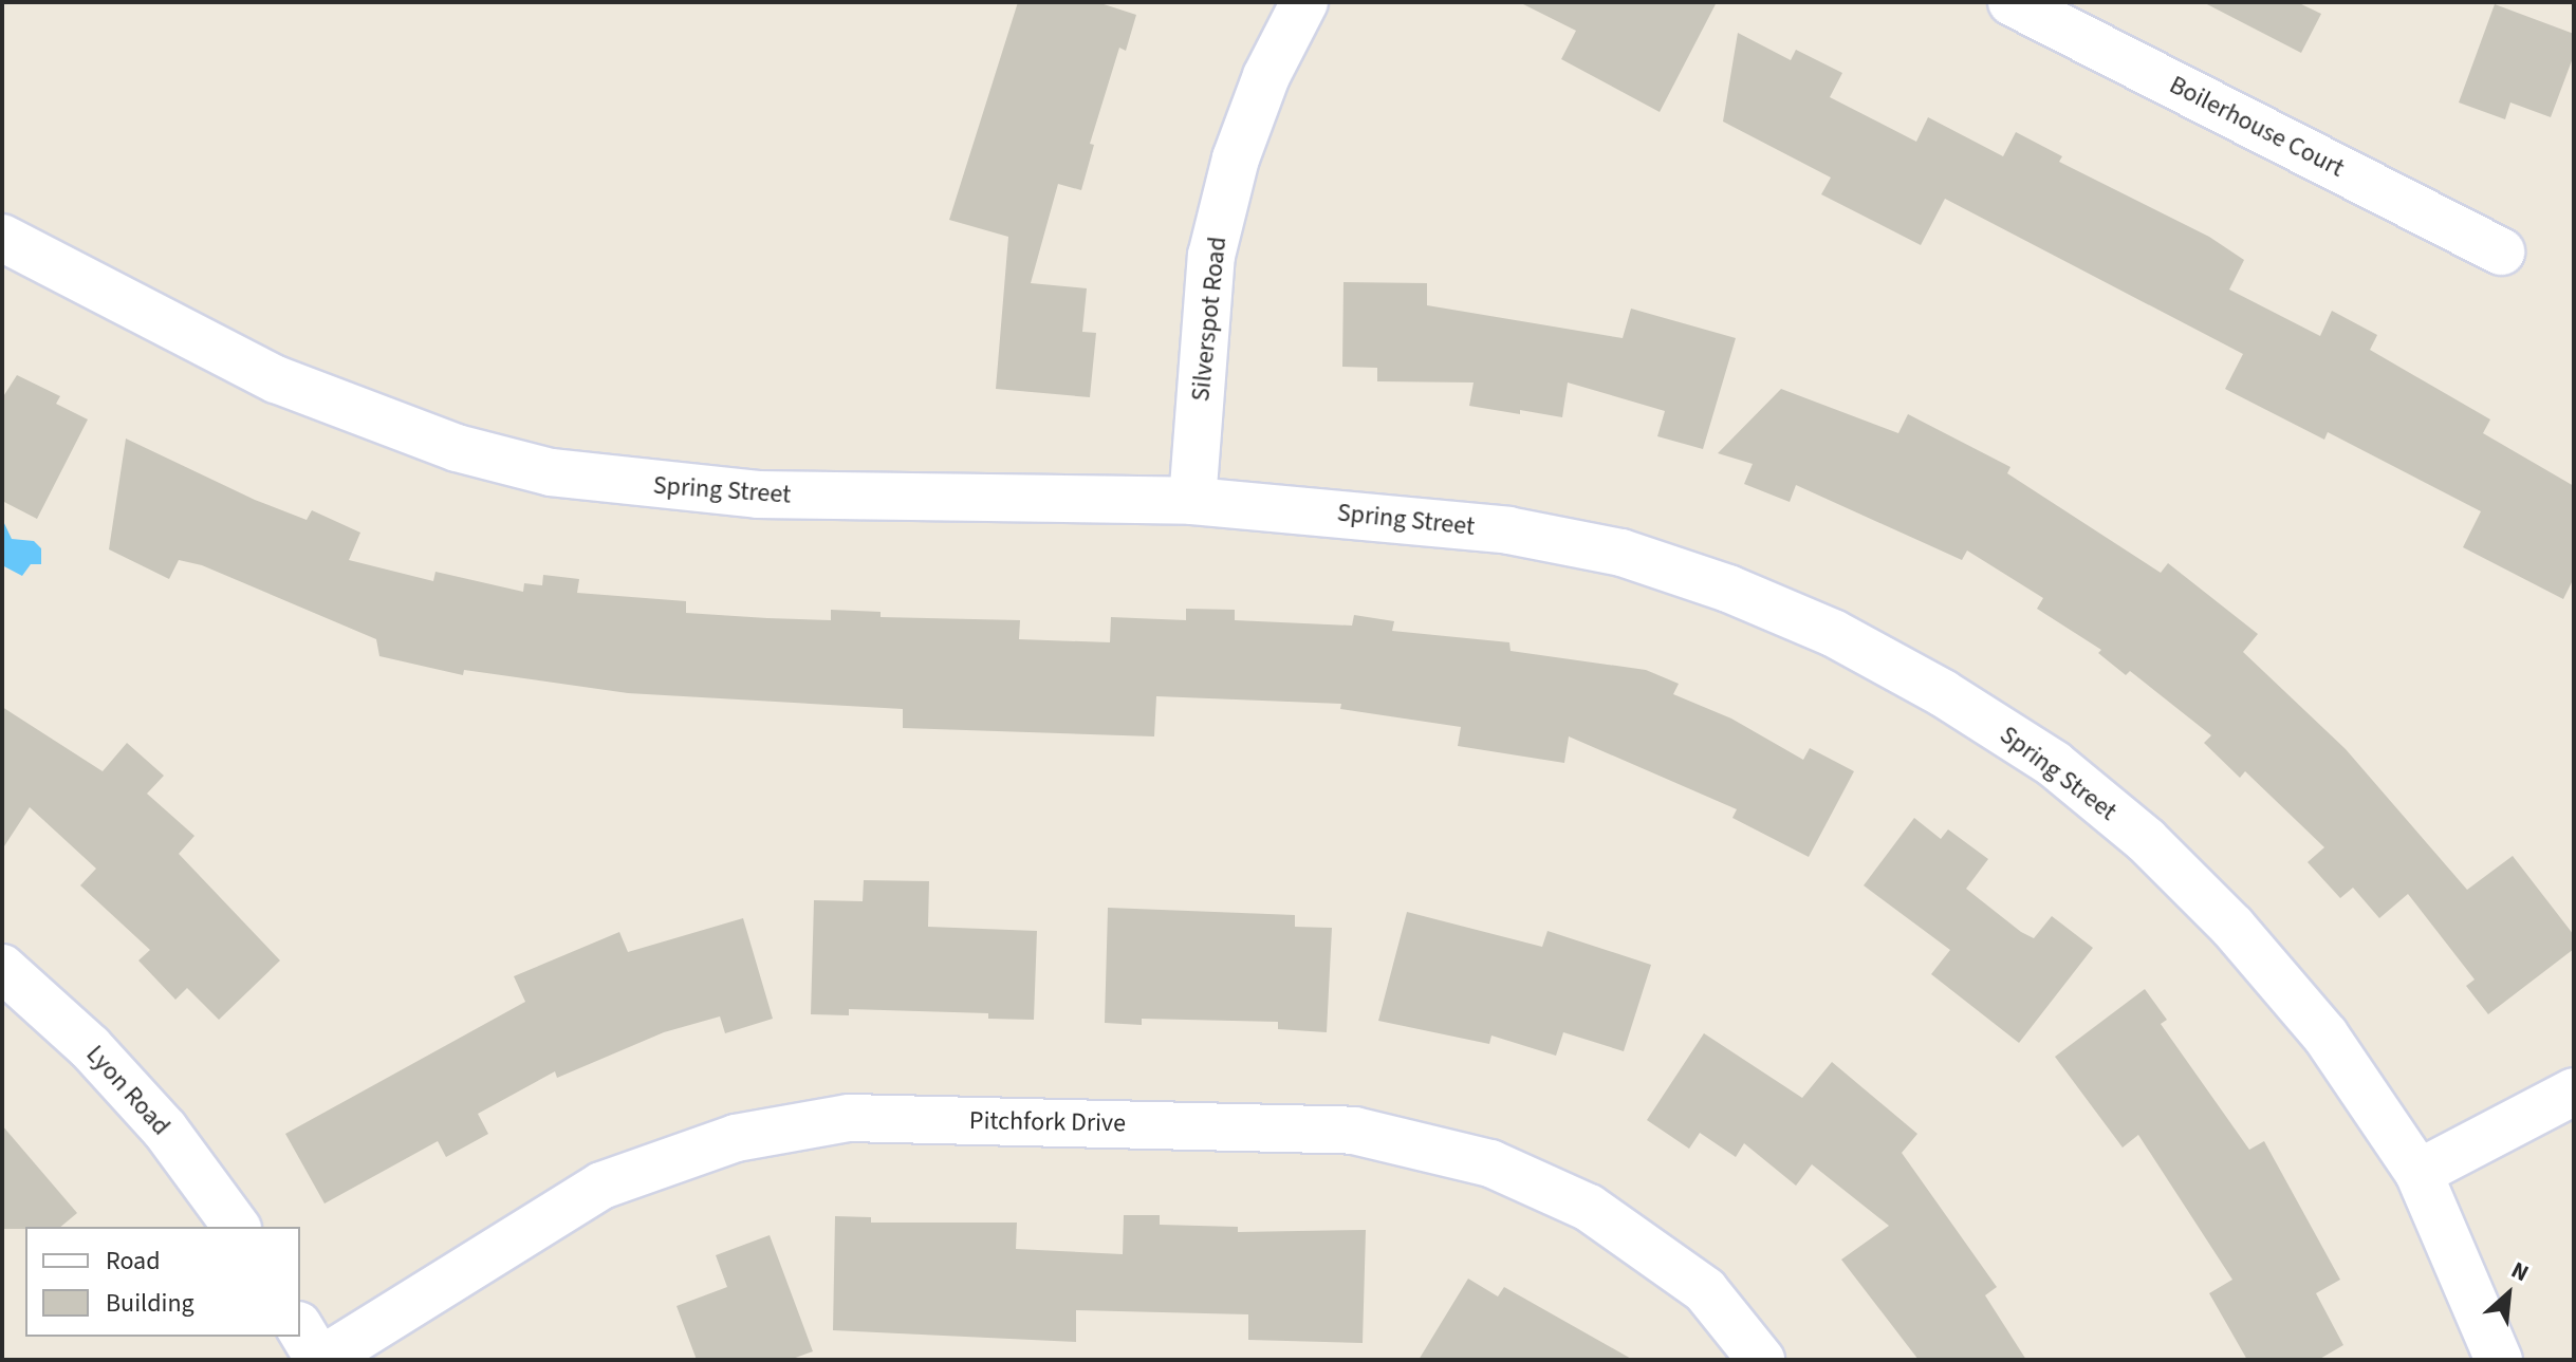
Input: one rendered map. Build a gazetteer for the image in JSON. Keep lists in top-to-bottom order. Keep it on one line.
{"streets":{"street":["Boilerhouse Court","Silverspot Road","Spring Street","Lyon Road","Pitchfork Drive"]},"crossings":[["Silverspot Road","Spring Street"]],"legend":["Road","Building"],"north":"top right"}
